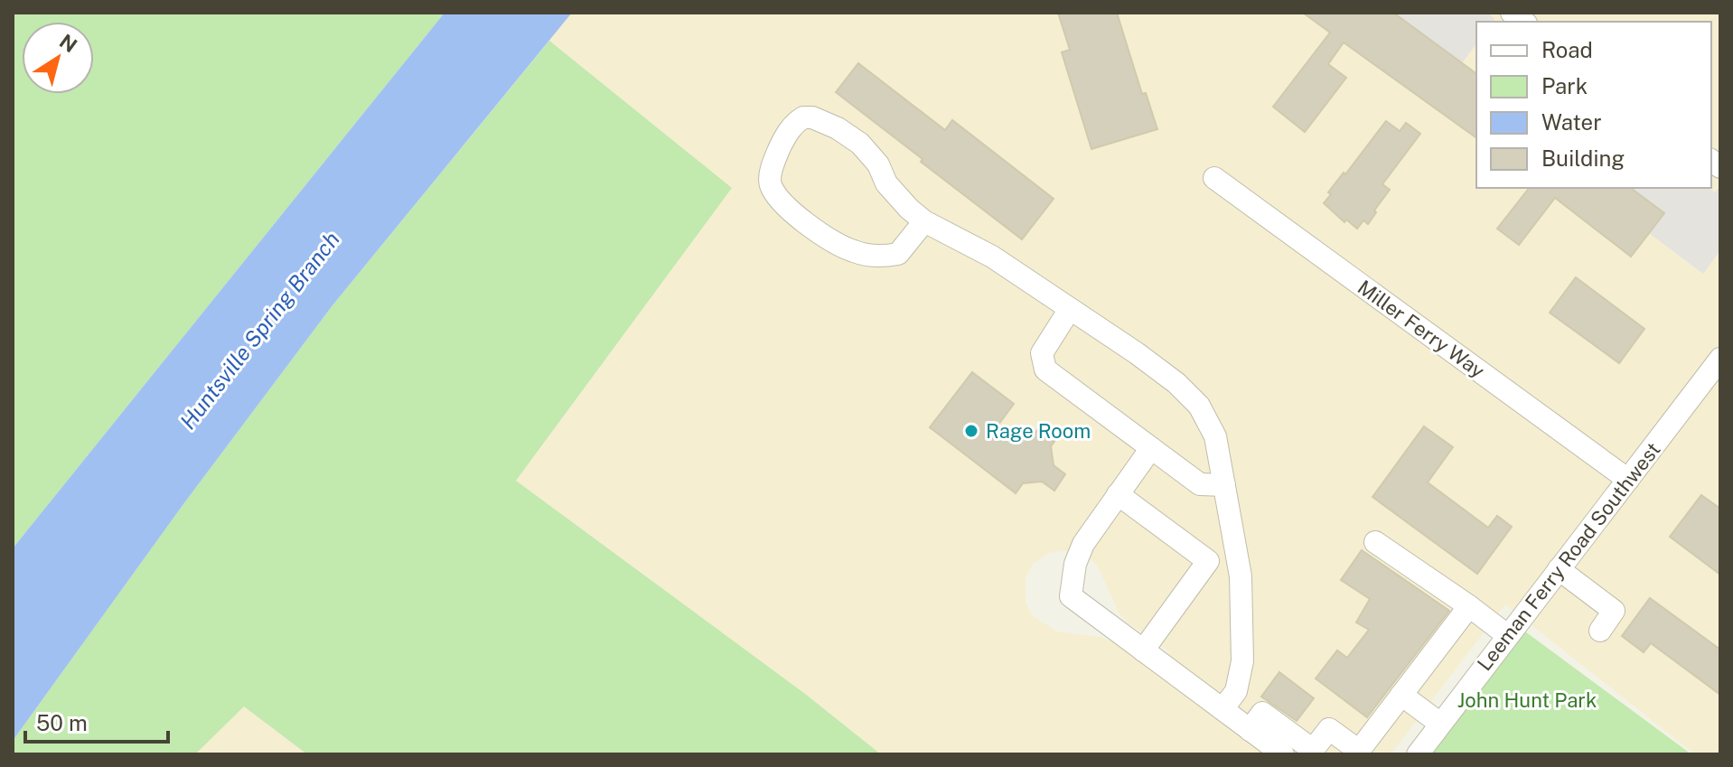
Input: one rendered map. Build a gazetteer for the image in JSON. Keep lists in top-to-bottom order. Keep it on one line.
{"streets":{"street":["Miller Ferry Way","Leeman Ferry Road Southwest"]},"crossings":[["Miller Ferry Way","Leeman Ferry Road Southwest"]],"water":["Huntsville Spring Branch"],"parks":["John Hunt Park"],"places":["Rage Room"],"legend":["Road","Park","Water","Building"],"scale_bar":"50 m","north":"top right"}
